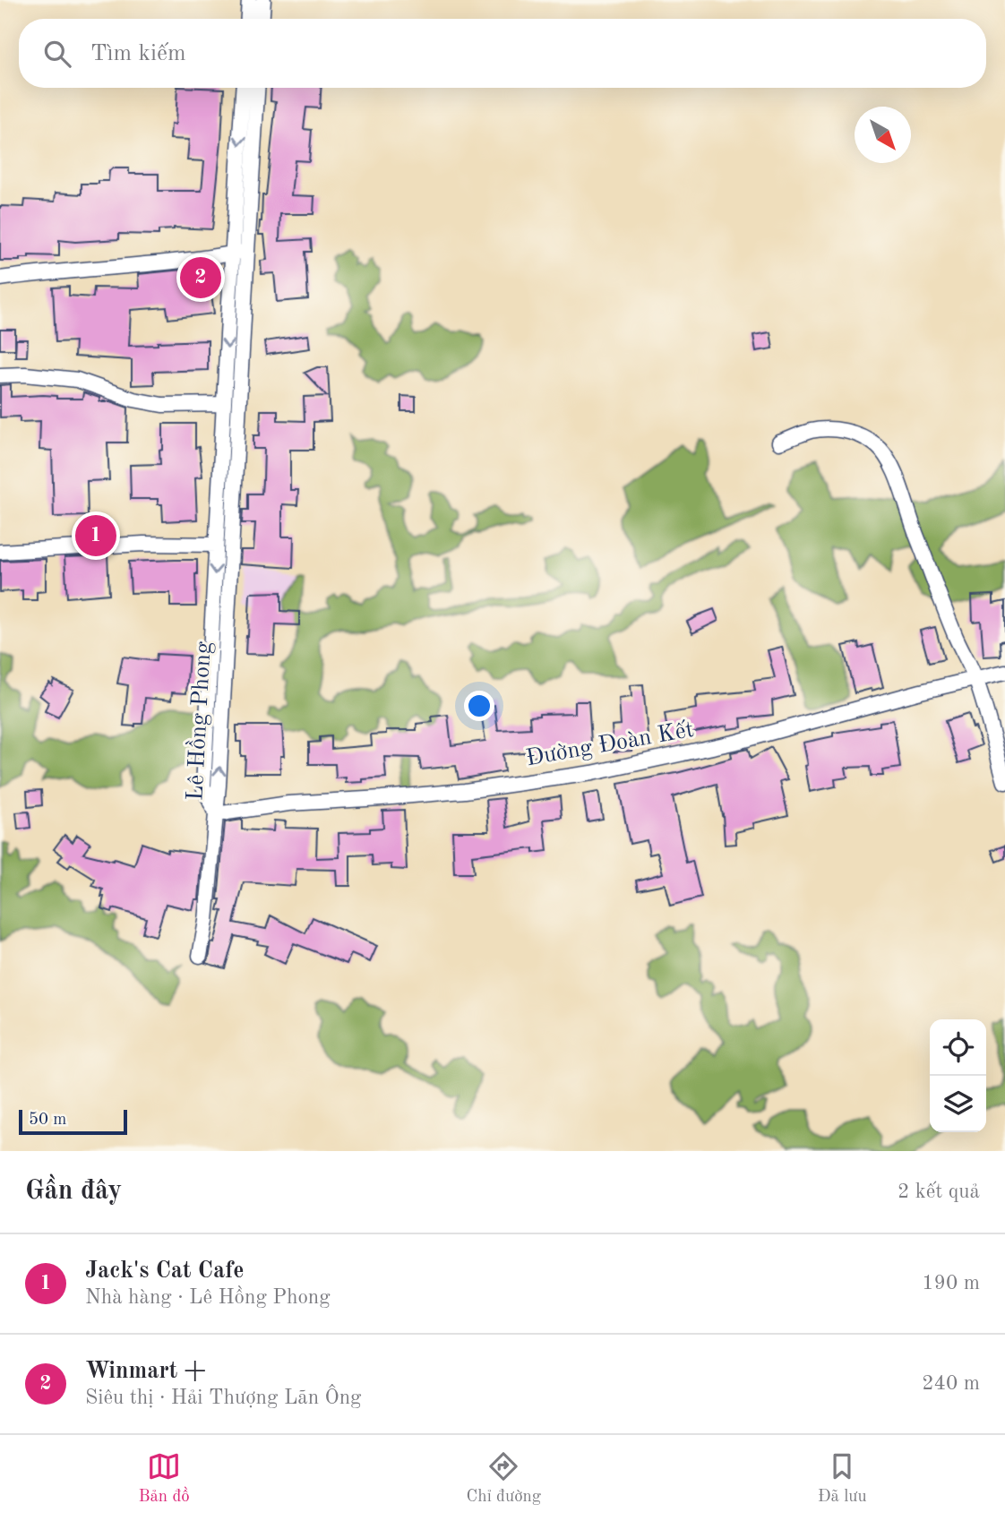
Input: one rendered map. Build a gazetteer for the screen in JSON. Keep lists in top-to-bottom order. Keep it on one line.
{"streets":{"street":["Lê Hồng Phong","Đường Đoàn Kết"]},"crossings":[["Lê Hồng Phong","Đường Đoàn Kết"]],"scale_bar":"50 m","north":"bottom right","page":{"search":"Tìm kiếm","pins":["2","1"],"scale":"50 m","heading":["Gần đây","2 kết quả"],"list":[{"mark":"1","name":"Jack's Cat Cafe","note":"Nhà hàng · Lê Hồng Phong","value":"190 m"},{"mark":"2","name":"Winmart +","note":"Siêu thị · Hải Thượng Lãn Ông","value":"240 m"}],"nav":["Bản đồ","Chỉ đường","Đã lưu"]}}
